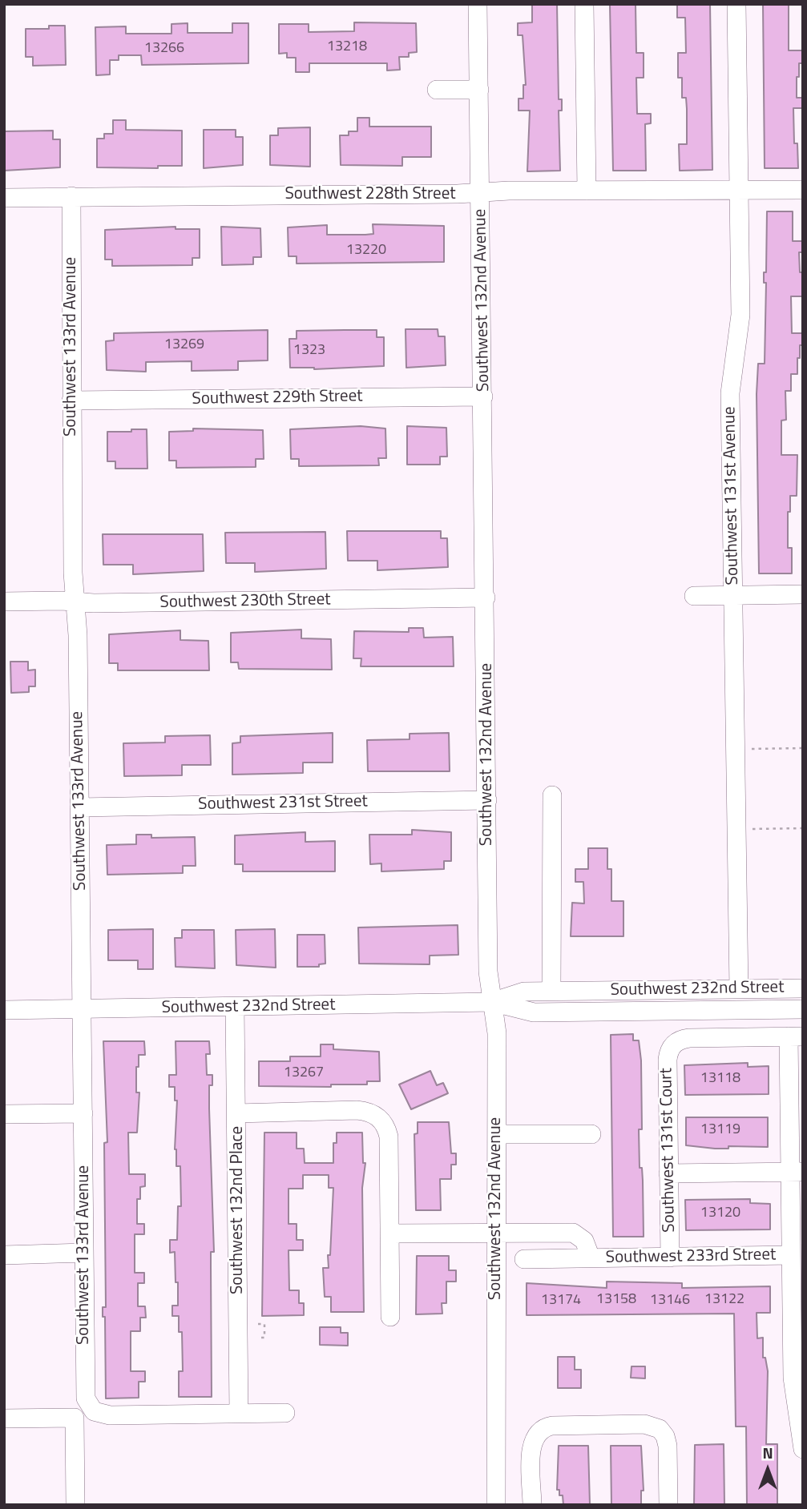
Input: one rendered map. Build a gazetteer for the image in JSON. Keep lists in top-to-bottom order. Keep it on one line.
{"streets":{"street":["Southwest 228th Street","Southwest 132nd Avenue","Southwest 133rd Avenue","Southwest 229th Street","Southwest 131st Avenue","Southwest 230th Street","Southwest 231st Street","Southwest 232nd Street","Southwest 131st Court","Southwest 132nd Place","Southwest 233rd Street"]},"crossings":[["Southwest 228th Street","Southwest 132nd Avenue"],["Southwest 228th Street","Southwest 133rd Avenue"],["Southwest 228th Street","Southwest 131st Avenue"],["Southwest 132nd Avenue","Southwest 229th Street"],["Southwest 132nd Avenue","Southwest 230th Street"],["Southwest 132nd Avenue","Southwest 231st Street"],["Southwest 132nd Avenue","Southwest 232nd Street"],["Southwest 132nd Avenue","Southwest 233rd Street"],["Southwest 133rd Avenue","Southwest 229th Street"],["Southwest 133rd Avenue","Southwest 230th Street"],["Southwest 133rd Avenue","Southwest 231st Street"],["Southwest 133rd Avenue","Southwest 232nd Street"],["Southwest 131st Avenue","Southwest 232nd Street"],["Southwest 232nd Street","Southwest 132nd Place"],["Southwest 131st Court","Southwest 233rd Street"]],"house_numbers":["13218","13266","13220","13269","1323","13267","13118","13119","13120","13158","13122","13174","13146"],"north":"top"}
